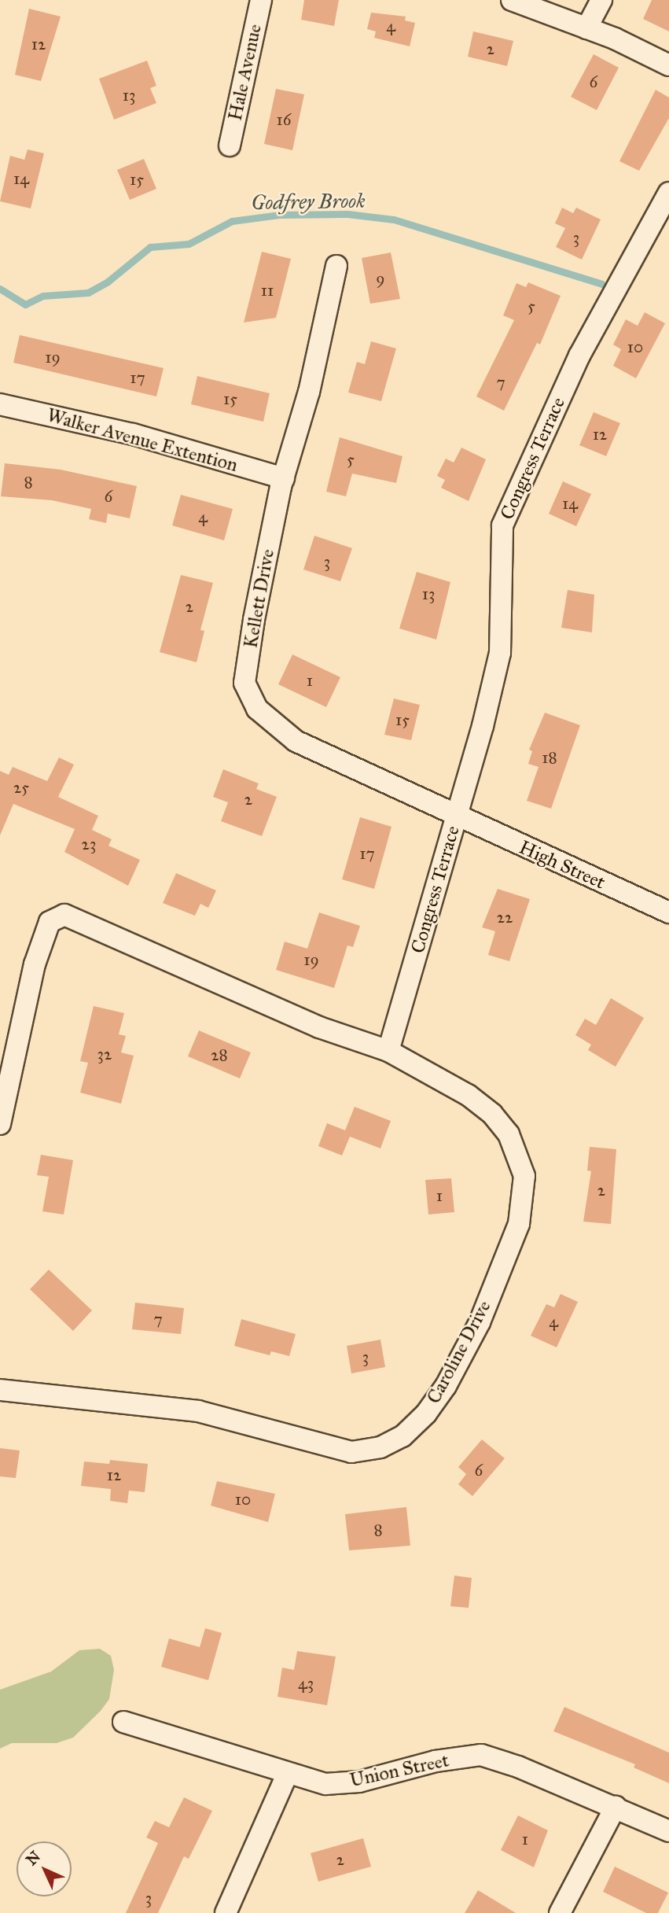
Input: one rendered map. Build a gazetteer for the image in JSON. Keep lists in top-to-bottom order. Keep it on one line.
{"streets":{"street":["Hale Avenue","Walker Avenue Extention","Congress Terrace","Kellett Drive","High Street","Caroline Drive","Union Street"]},"crossings":[["Walker Avenue Extention","Kellett Drive"],["Congress Terrace","Kellett Drive"],["Congress Terrace","High Street"],["Congress Terrace","Caroline Drive"],["Kellett Drive","High Street"]],"water":["Godfrey Brook"],"house_numbers":["4","12","2","6","13","16","14","15","3","9","11","5","10","19","17","7","15","12","5","8","6","14","4","3","13","2","1","15","18","25","2","23","17","22","19","32","28","2","1","7","4","3","6","12","10","8","43","1","2","3"],"north":"top left"}
